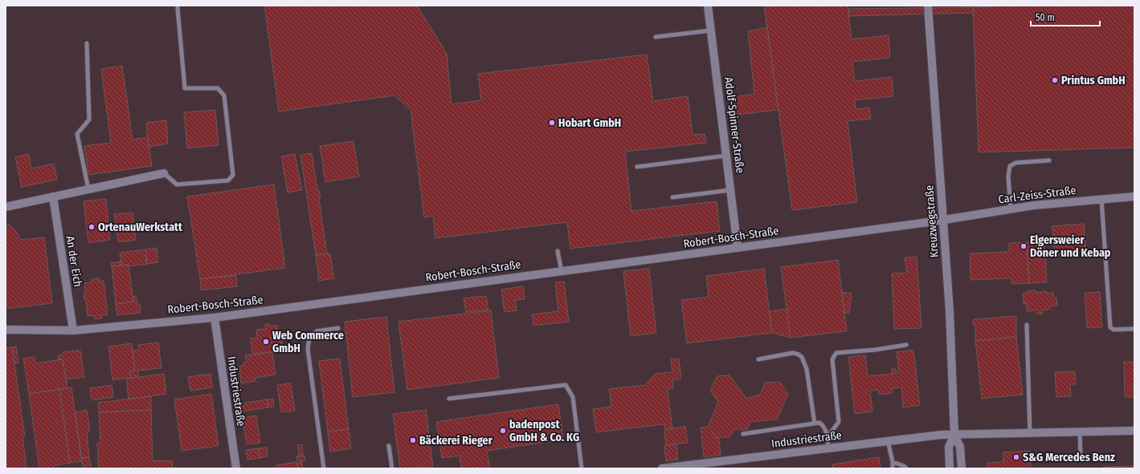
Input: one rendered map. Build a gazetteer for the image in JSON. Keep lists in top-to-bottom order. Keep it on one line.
{"streets":{"street":["Adolf-Spinner-Straße","Carl-Zeiss-Straße","Kreuzwegstraße","Robert-Bosch-Straße","An der Eich","Industriestraße"]},"crossings":[["Adolf-Spinner-Straße","Robert-Bosch-Straße"],["Carl-Zeiss-Straße","Kreuzwegstraße"],["Carl-Zeiss-Straße","Robert-Bosch-Straße"],["Kreuzwegstraße","Robert-Bosch-Straße"],["Kreuzwegstraße","Industriestraße"],["Robert-Bosch-Straße","An der Eich"],["Robert-Bosch-Straße","Industriestraße"]],"places":["Printus GmbH","Hobart GmbH","OrtenauWerkstatt","Elgersweier Döner und Kebap","Web Commerce GmbH","badenpost GmbH & Co. KG","Bäckerei Rieger","S&G Mercedes Benz"],"scale_bar":"50 m"}
